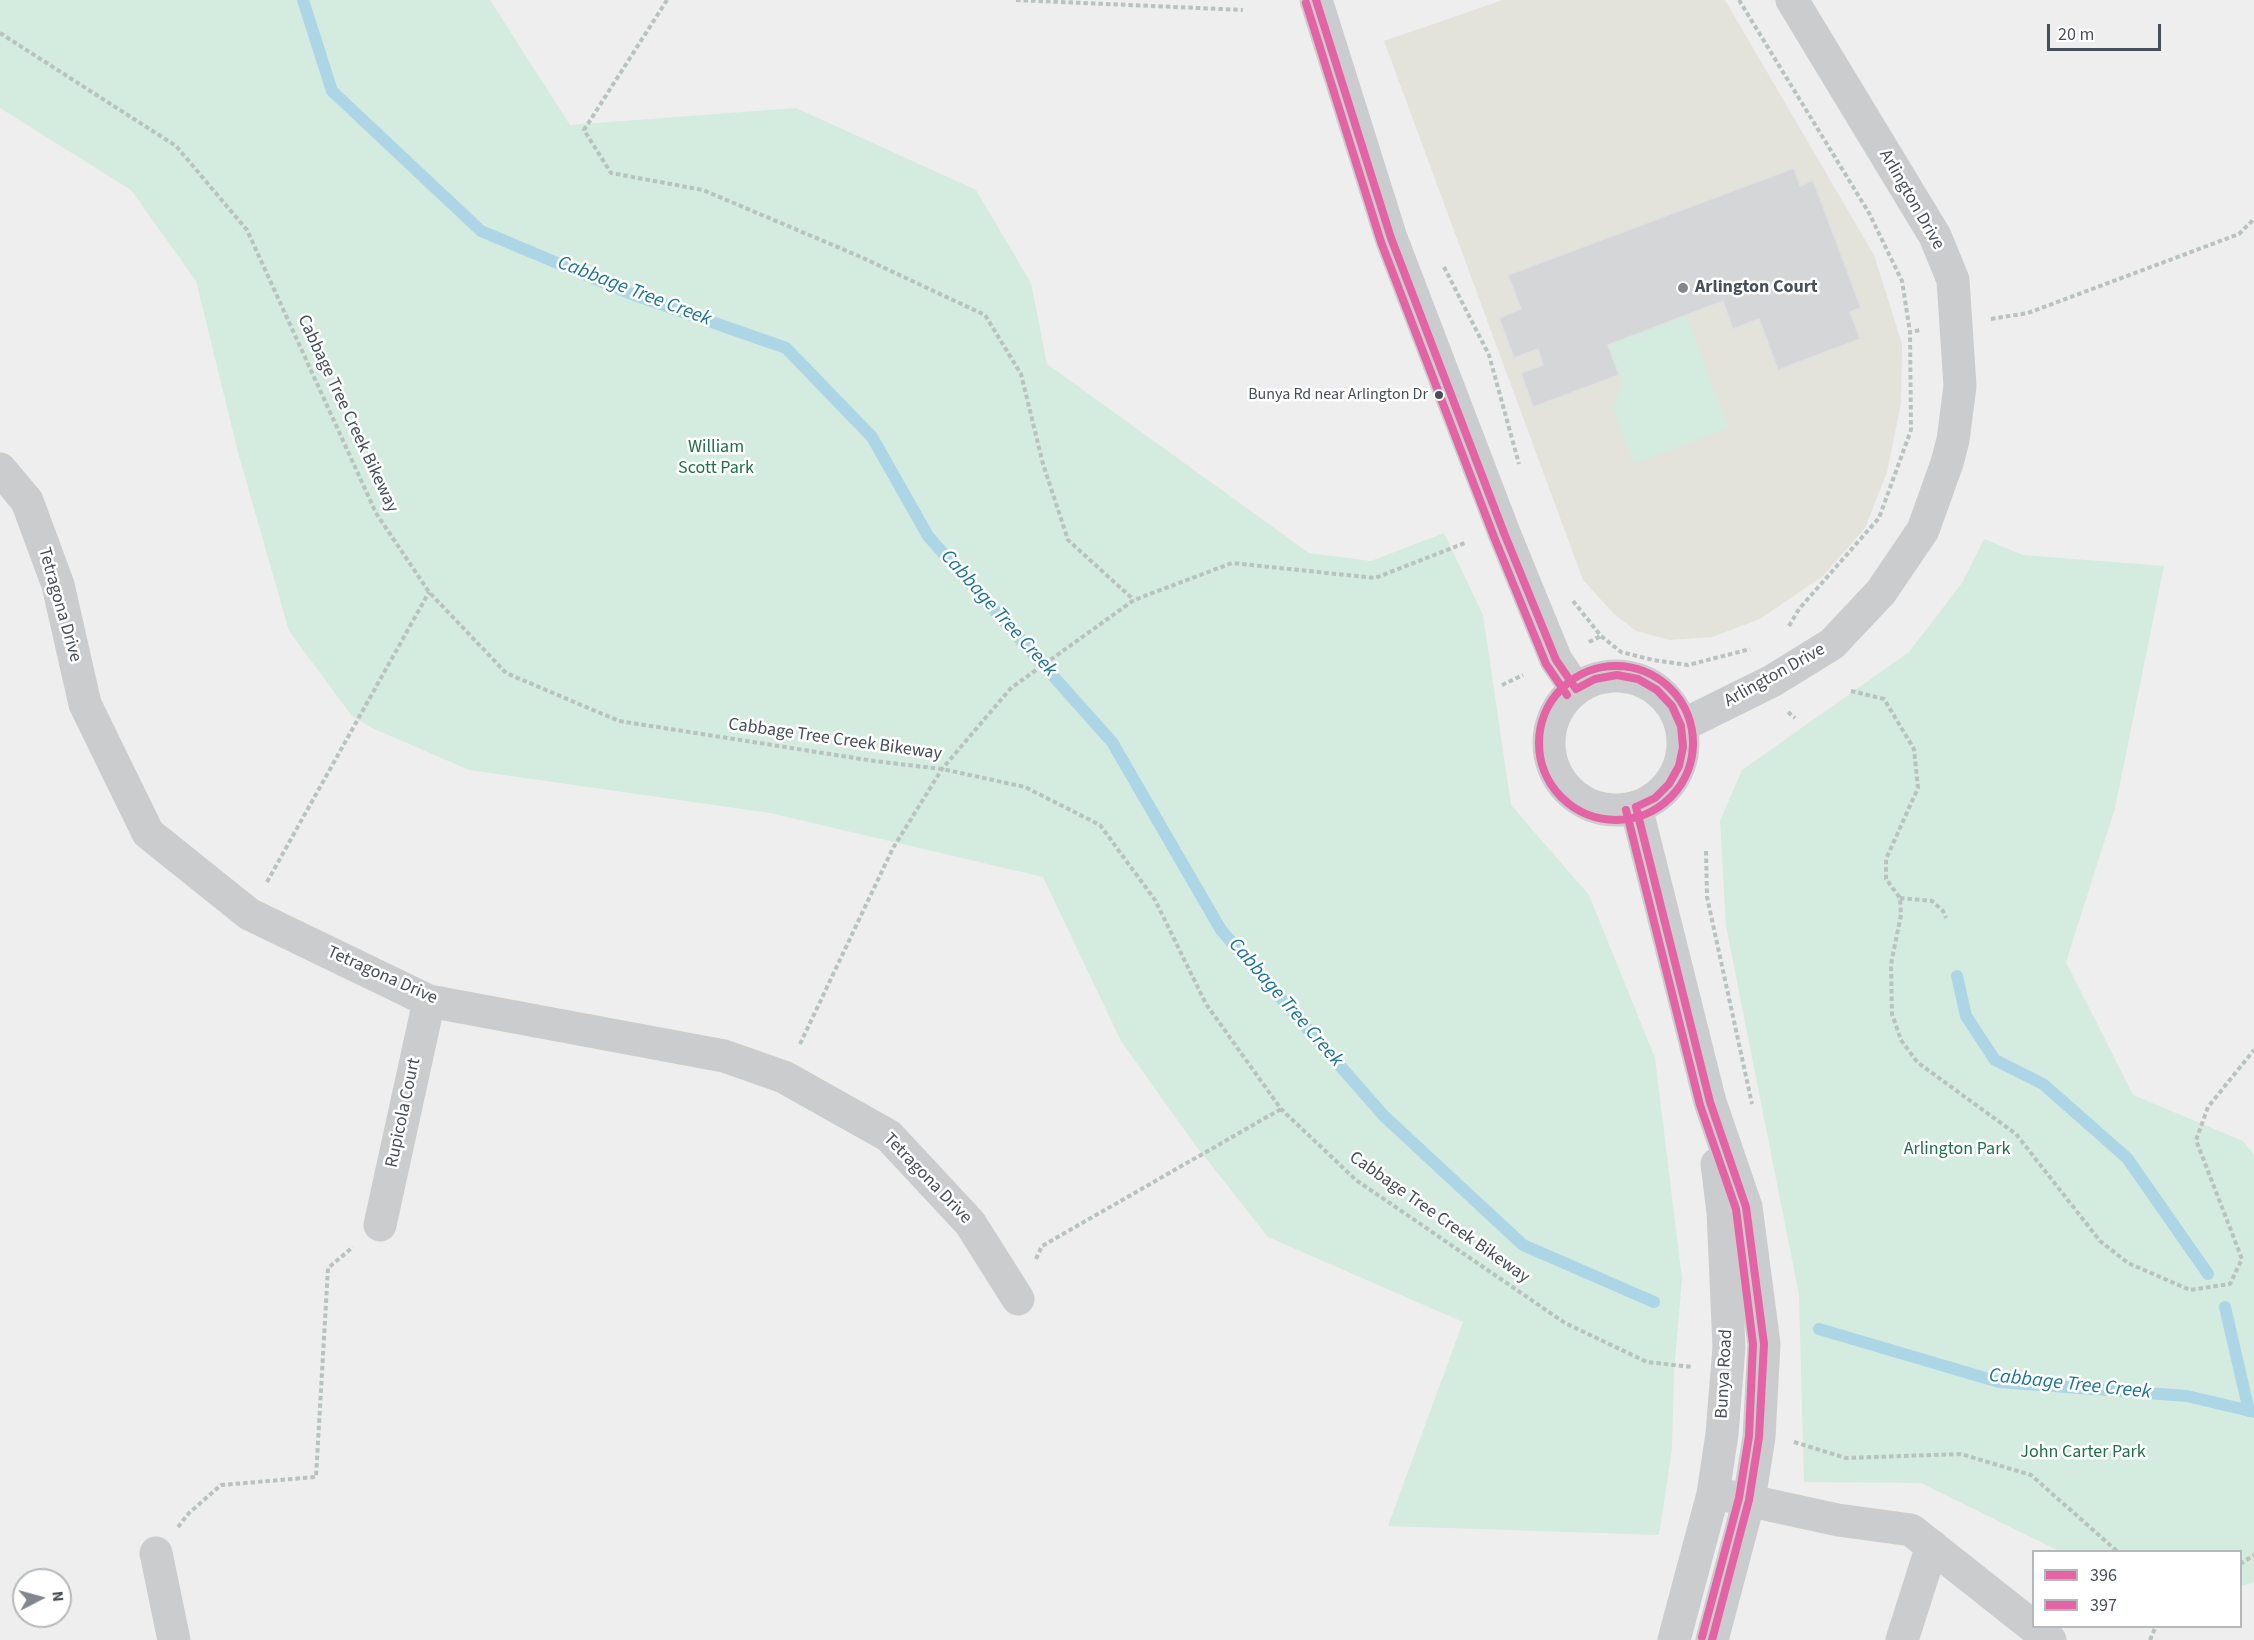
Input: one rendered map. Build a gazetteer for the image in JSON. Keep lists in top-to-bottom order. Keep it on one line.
{"streets":{"street":["Arlington Drive","Tetragona Drive","Rupicola Court","Bunya Road"],"path":["Cabbage Tree Creek Bikeway"]},"crossings":[["Arlington Drive","Bunya Road"],["Tetragona Drive","Rupicola Court"]],"water":["Cabbage Tree Creek"],"parks":["William Scott Park","Arlington Park","John Carter Park"],"places":["Arlington Court","Bunya Rd near Arlington Dr"],"lines":["transit line 396","transit line 397"],"legend":["396","397"],"scale_bar":"20 m","north":"right"}
